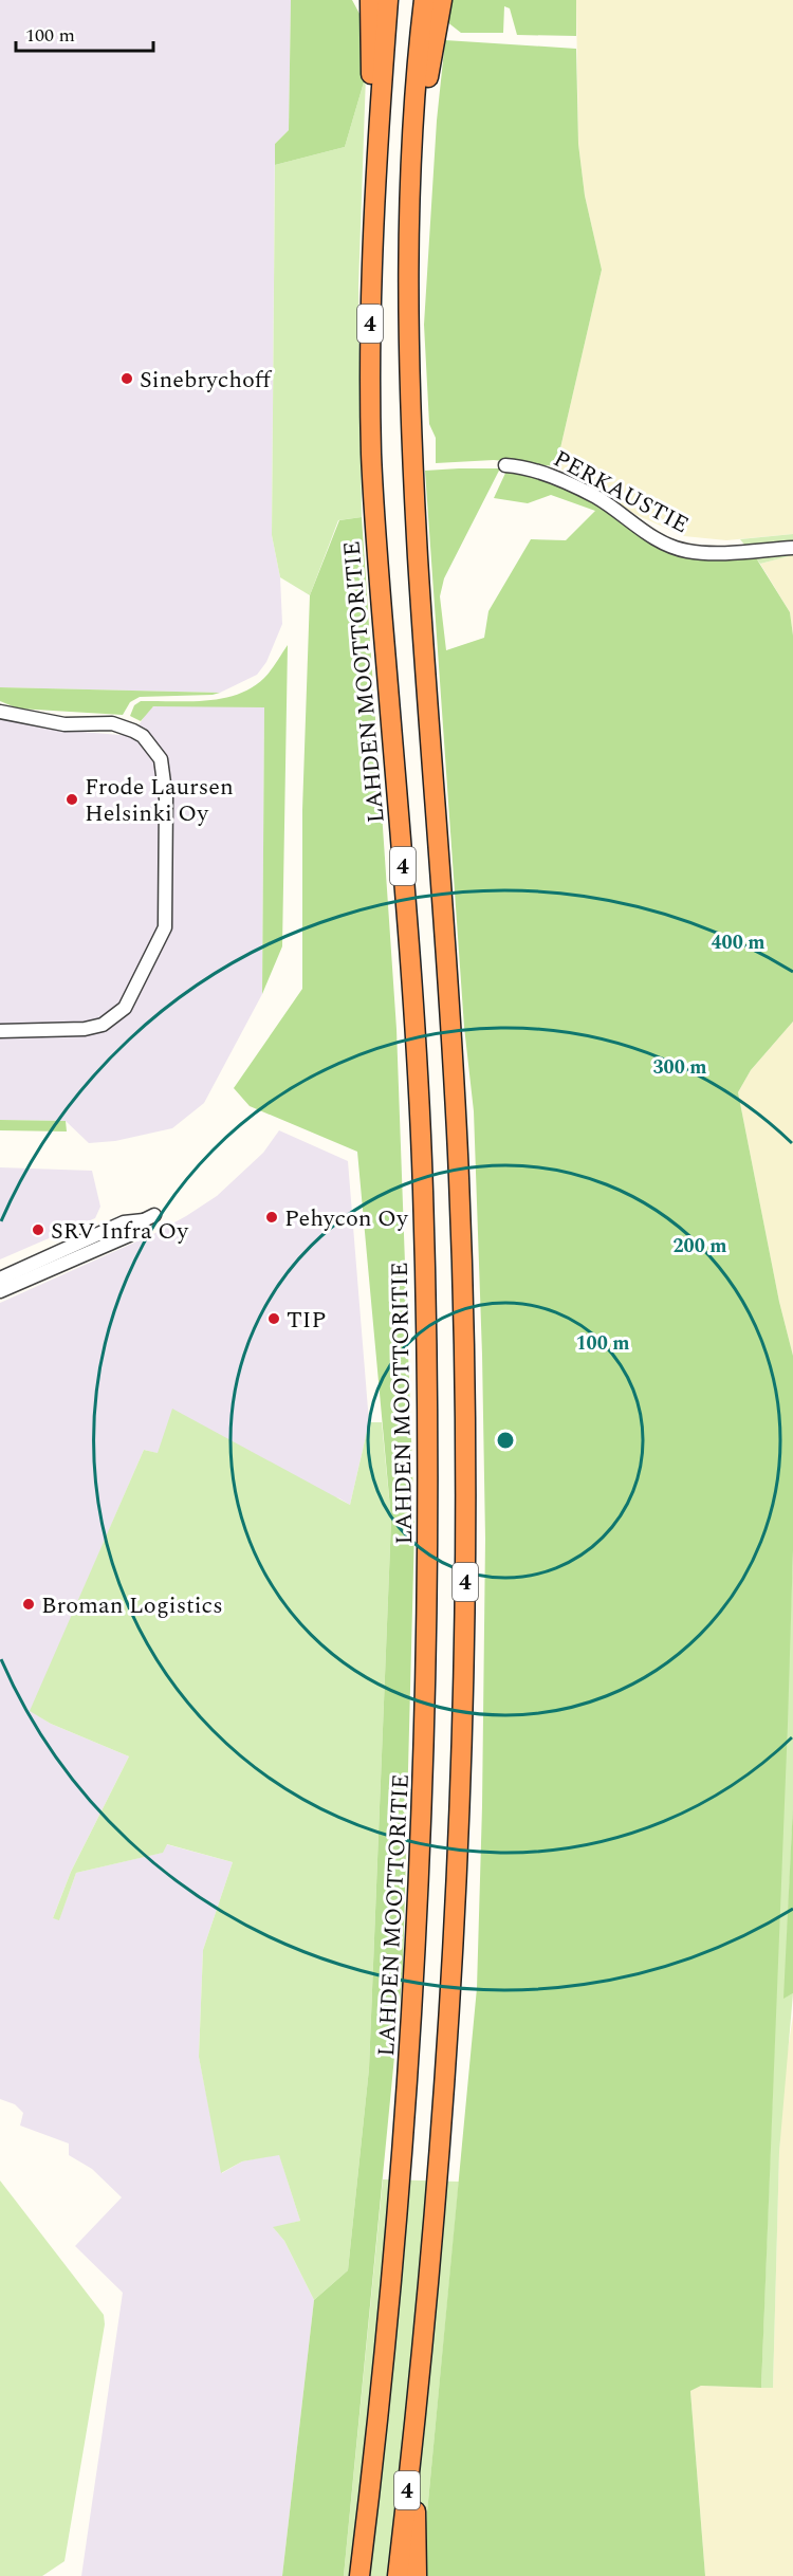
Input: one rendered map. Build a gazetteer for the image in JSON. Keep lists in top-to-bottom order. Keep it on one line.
{"streets":{"highway":["4","LAHDEN MOOTTORITIE"],"street":["PERKAUSTIE"]},"places":["Sinebrychoff","Frode Laursen Helsinki Oy","Pehycon Oy","SRV Infra Oy","TIP","Broman Logistics"],"scale_bar":"100 m","rings":["400 m","300 m","200 m","100 m"]}
